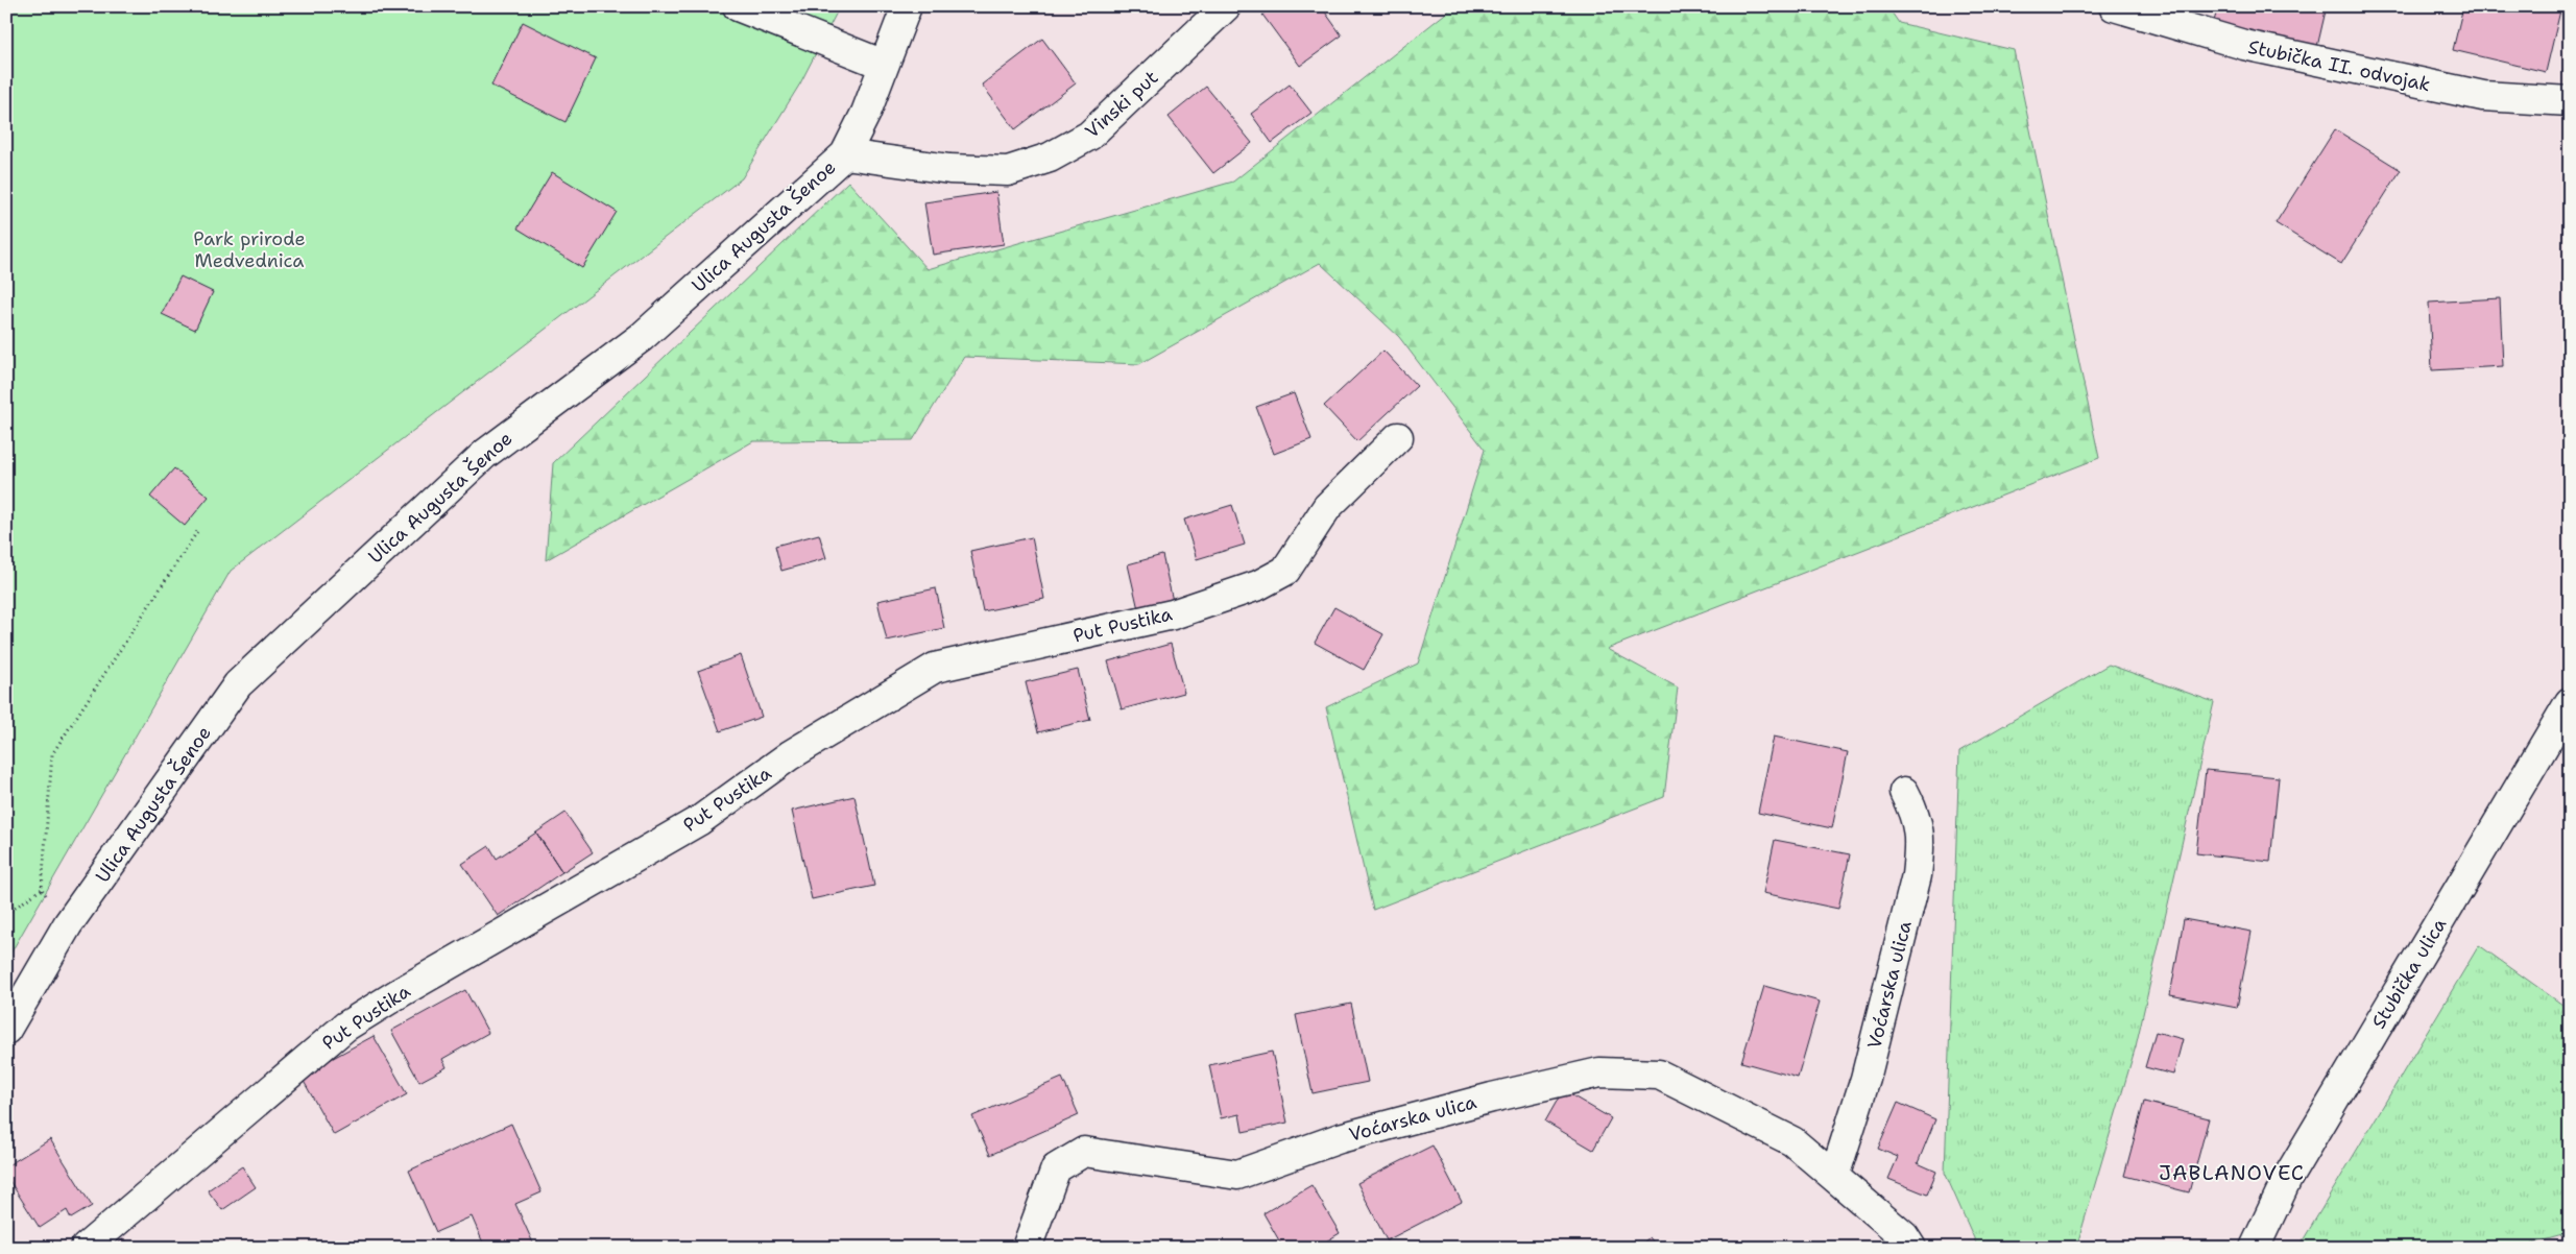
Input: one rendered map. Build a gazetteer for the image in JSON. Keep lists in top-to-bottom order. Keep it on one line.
{"streets":{"street":["Stubička II. odvojak","Vinski put","Ulica Augusta Šenoe","Put Pustika","Stubička ulica","Voćarska ulica"]},"crossings":[["Vinski put","Ulica Augusta Šenoe"]],"districts":["JABLANOVEC"],"parks":["Park prirode Medvednica"]}
